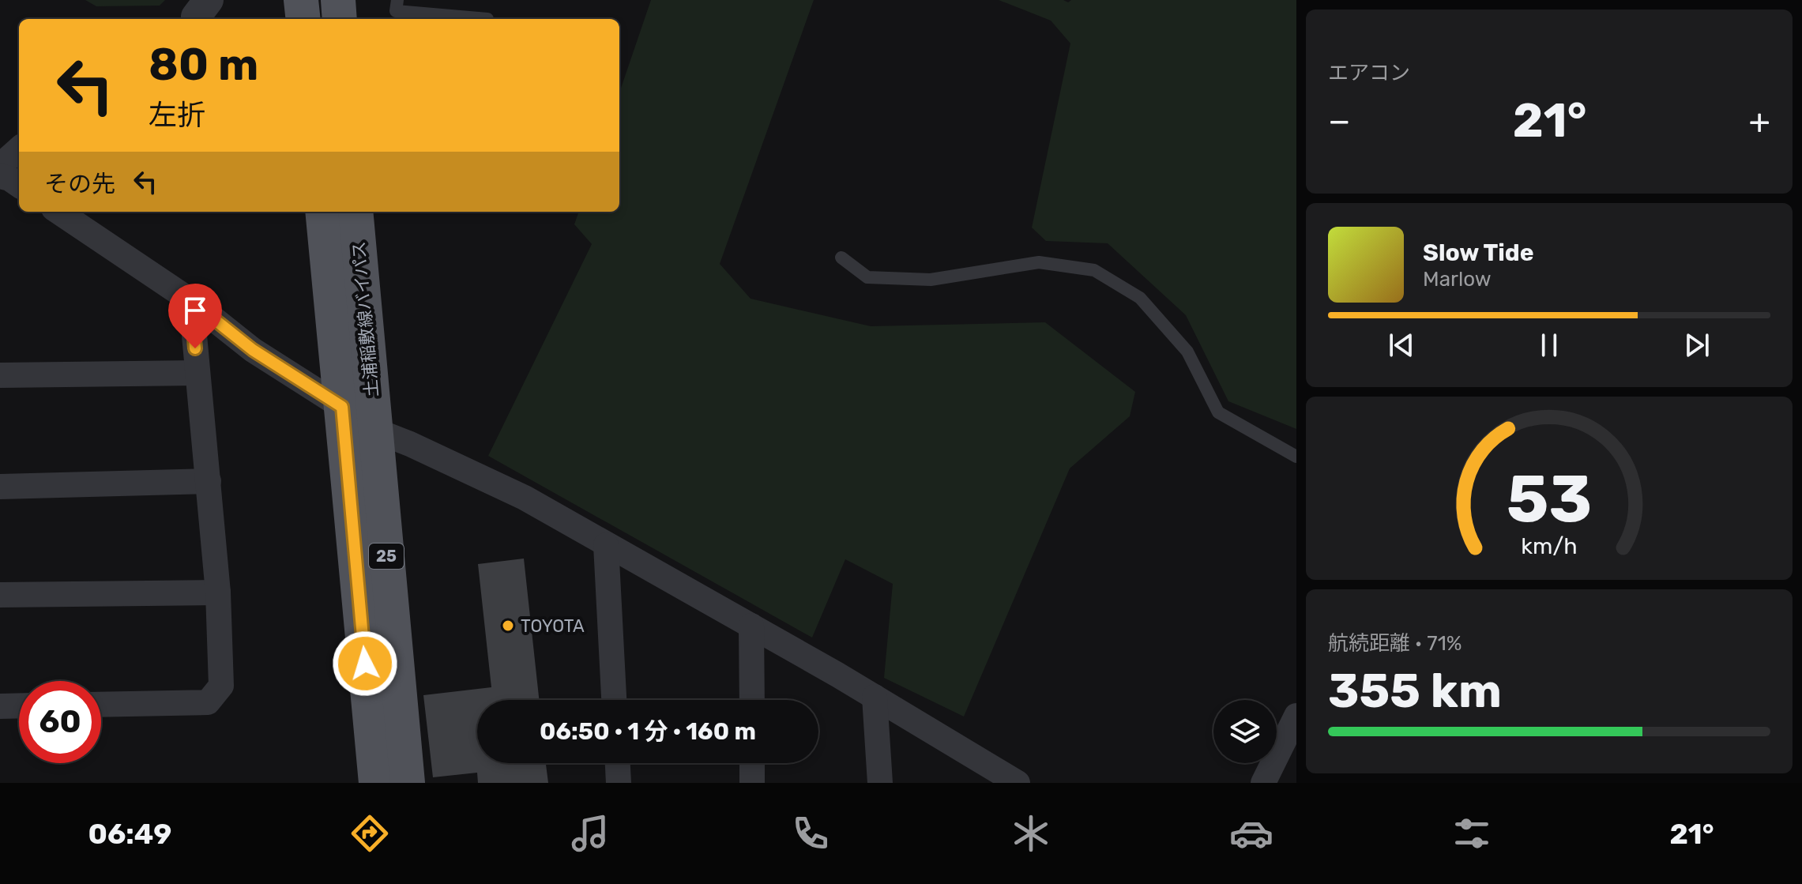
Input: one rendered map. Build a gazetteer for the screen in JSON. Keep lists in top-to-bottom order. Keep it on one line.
{"streets":{"main road":["土浦稲敷線バイパス","25"]},"crossings":[["土浦稲敷線バイパス","25"]],"places":["TOYOTA"],"page":{"tile":["エアコン",["航続距離 · 71%","355 km"]],"turn":["80 m","左折"],"heat":["−","21°","+"],"then":"その先","song":["Slow Tide","Marlow"],"limit":"60","trip":"06:50 · 1 分 · 160 m","tabs":["06:49","21°"],"gauge":["53","km/h"]}}
